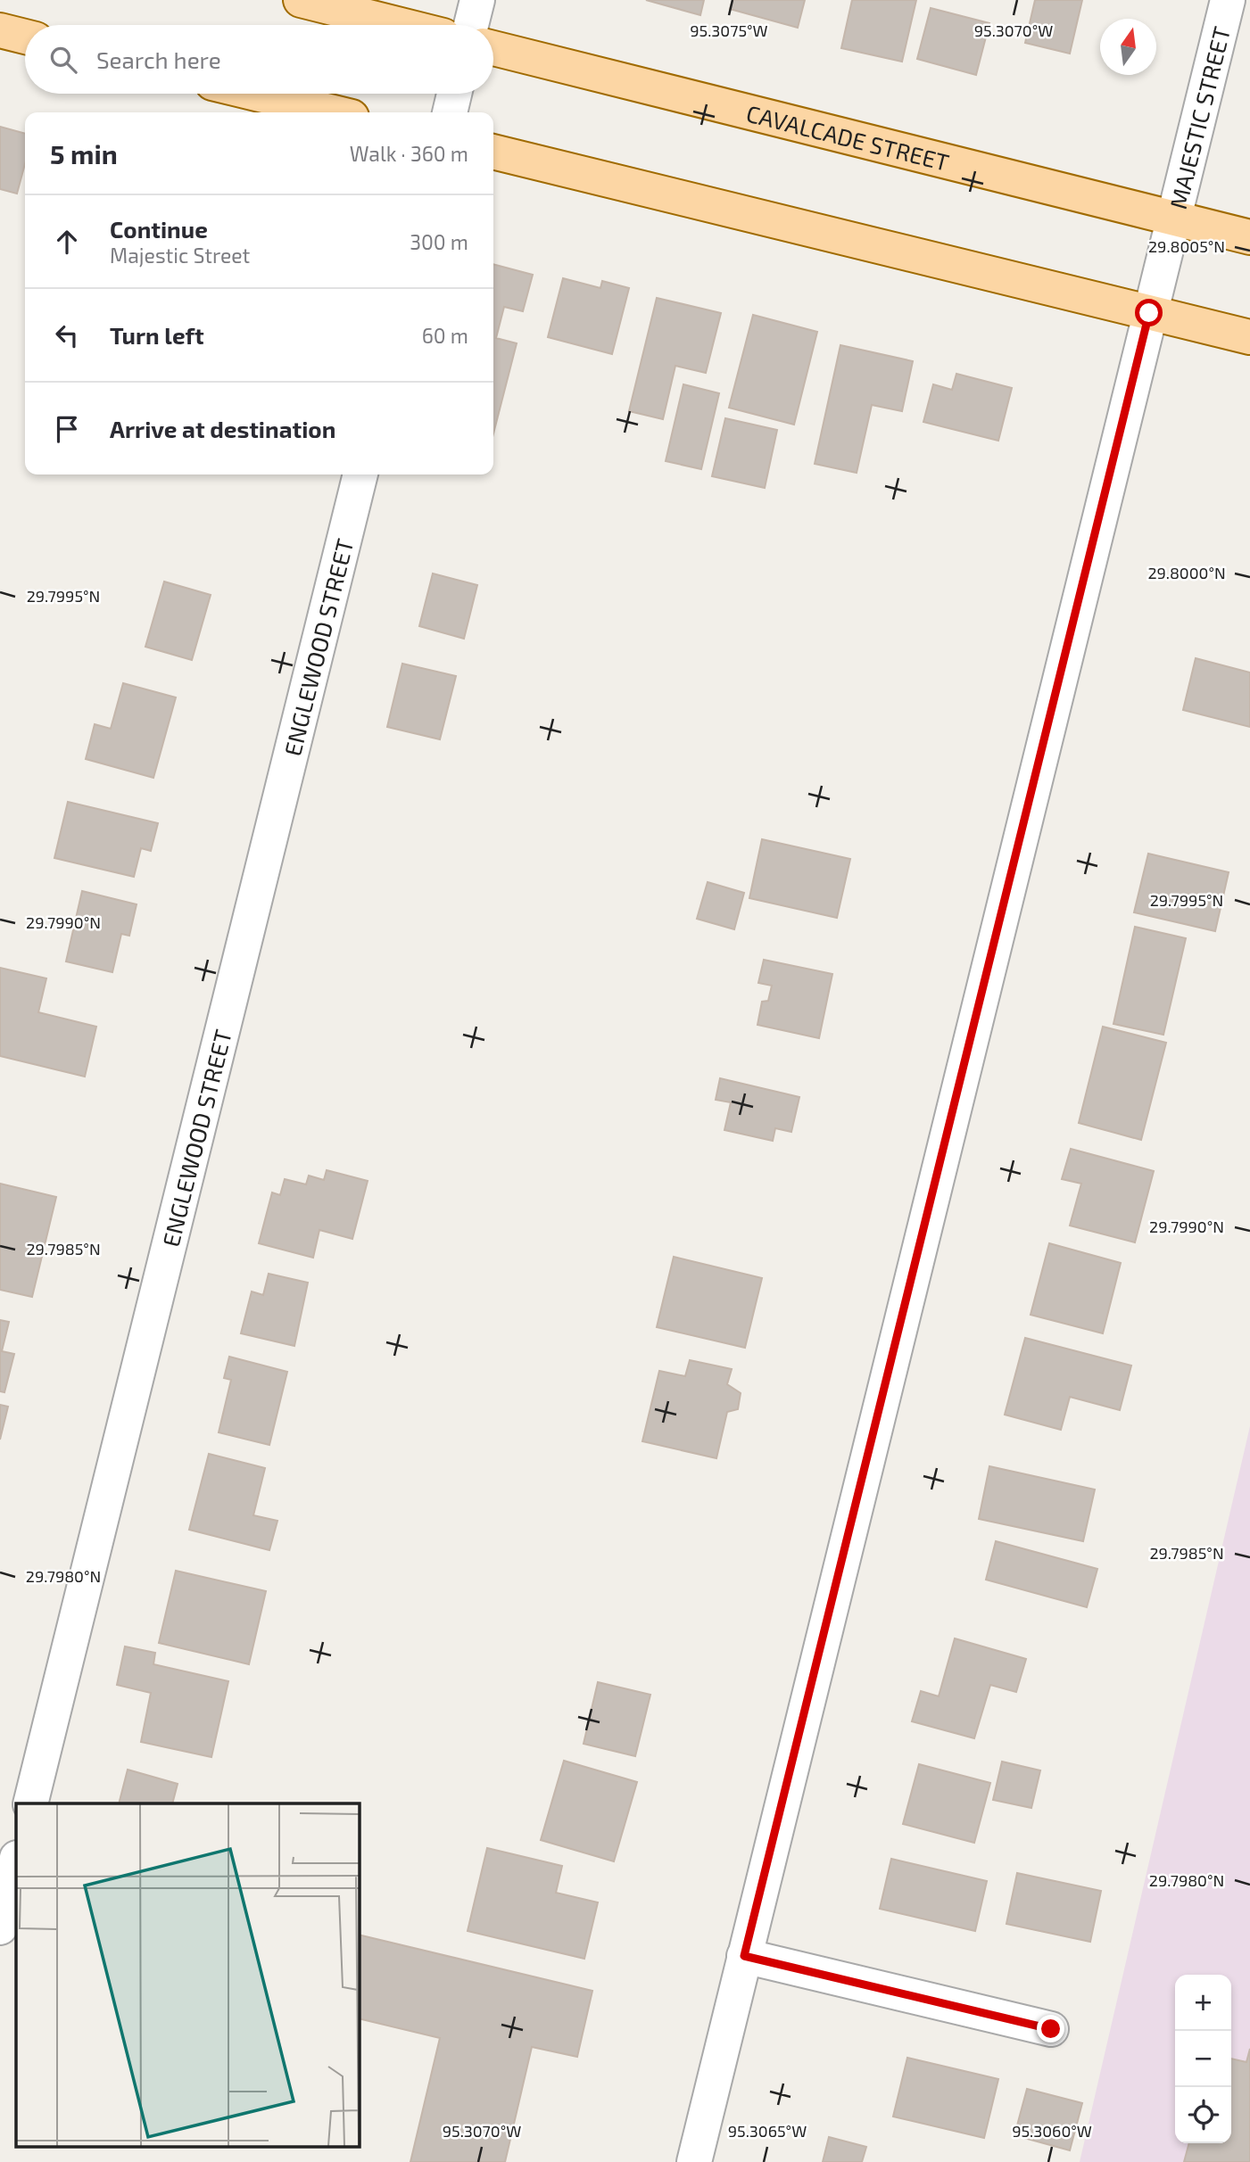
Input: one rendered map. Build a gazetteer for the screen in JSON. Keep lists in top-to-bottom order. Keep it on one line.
{"streets":{"main road":["CAVALCADE STREET"],"street":["MAJESTIC STREET","ENGLEWOOD STREET"]},"crossings":[["MAJESTIC STREET","CAVALCADE STREET"]],"north":"top","page":{"search":"Search here","heading":["5 min","Walk · 360 m"],"list":[["Continue","Majestic Street","300 m"],["Turn left","60 m"],"Arrive at destination"],"map_buttons":["+","−"]},"coordinates":["95.3075°W","95.3070°W","29.8005°N","29.8000°N","29.7995°N","29.7990°N","29.7985°N","29.7980°N","95.3065°W","95.3060°W"]}
